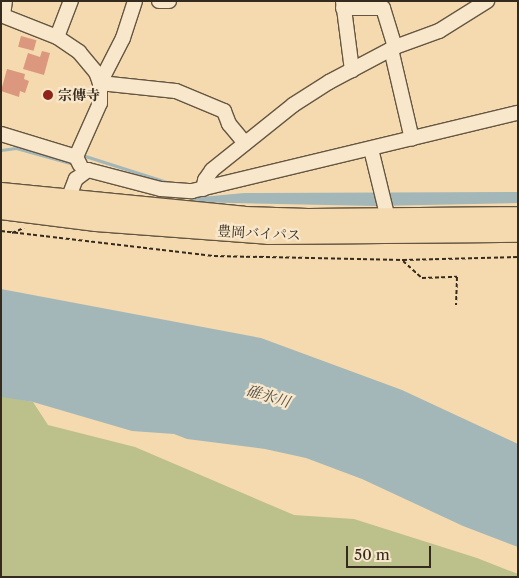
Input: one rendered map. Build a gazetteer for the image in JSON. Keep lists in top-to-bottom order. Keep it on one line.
{"streets":{"highway":["豊岡バイパス"]},"water":["碓氷川"],"places":["宗傳寺"],"scale_bar":"50 m"}
